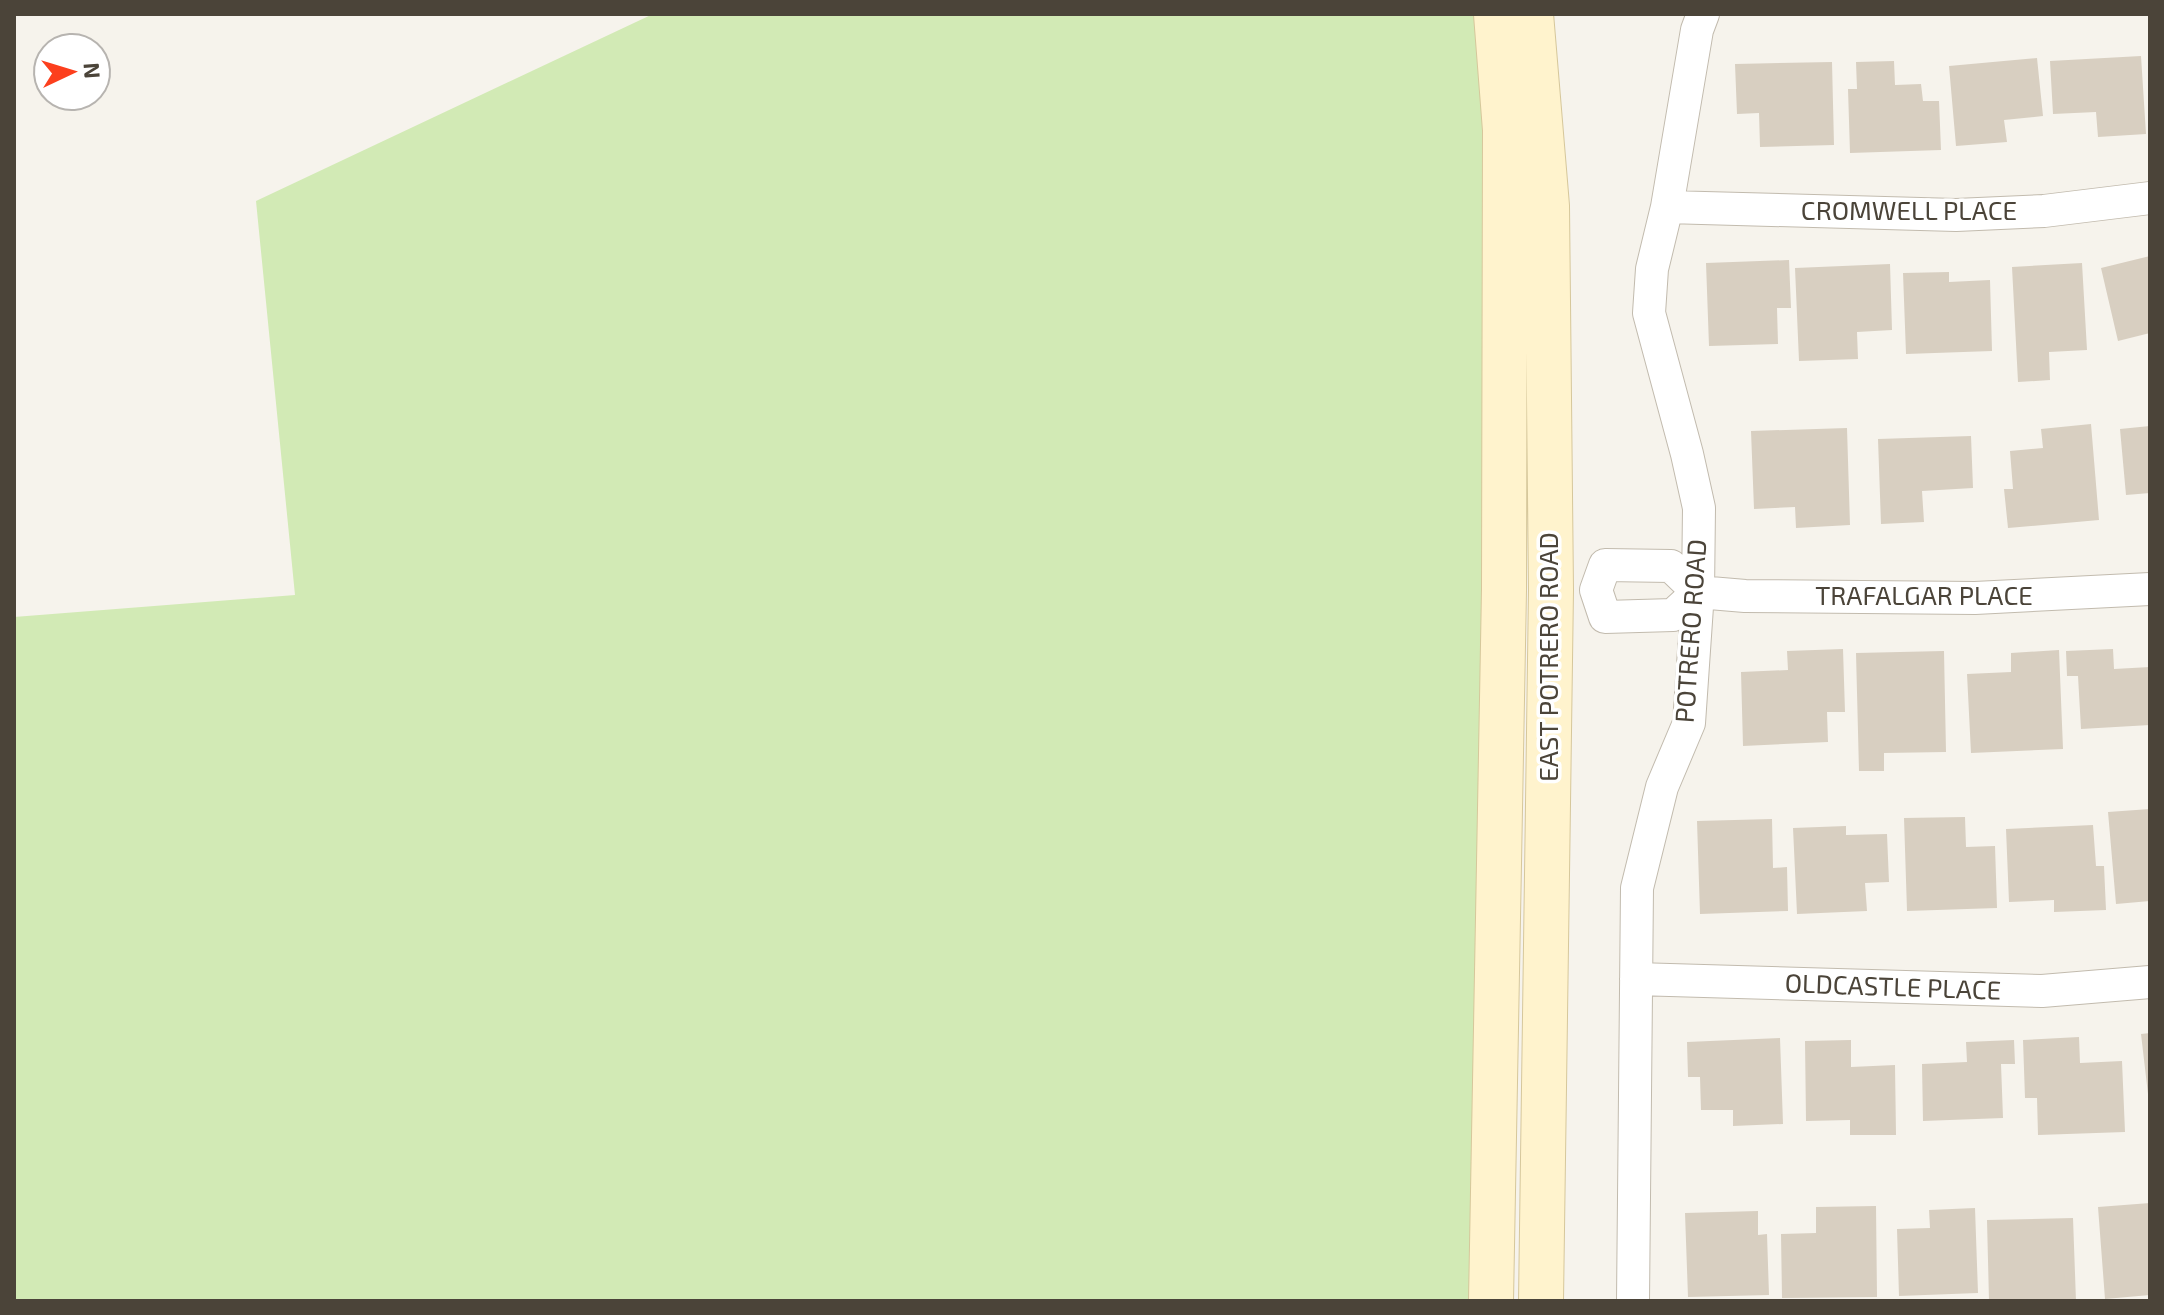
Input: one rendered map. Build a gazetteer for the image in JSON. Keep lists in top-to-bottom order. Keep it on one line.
{"streets":{"street":["CROMWELL PLACE","TRAFALGAR PLACE","POTRERO ROAD","EAST POTRERO ROAD","OLDCASTLE PLACE"]},"crossings":[["CROMWELL PLACE","POTRERO ROAD"],["TRAFALGAR PLACE","POTRERO ROAD"],["POTRERO ROAD","OLDCASTLE PLACE"]],"north":"right"}
